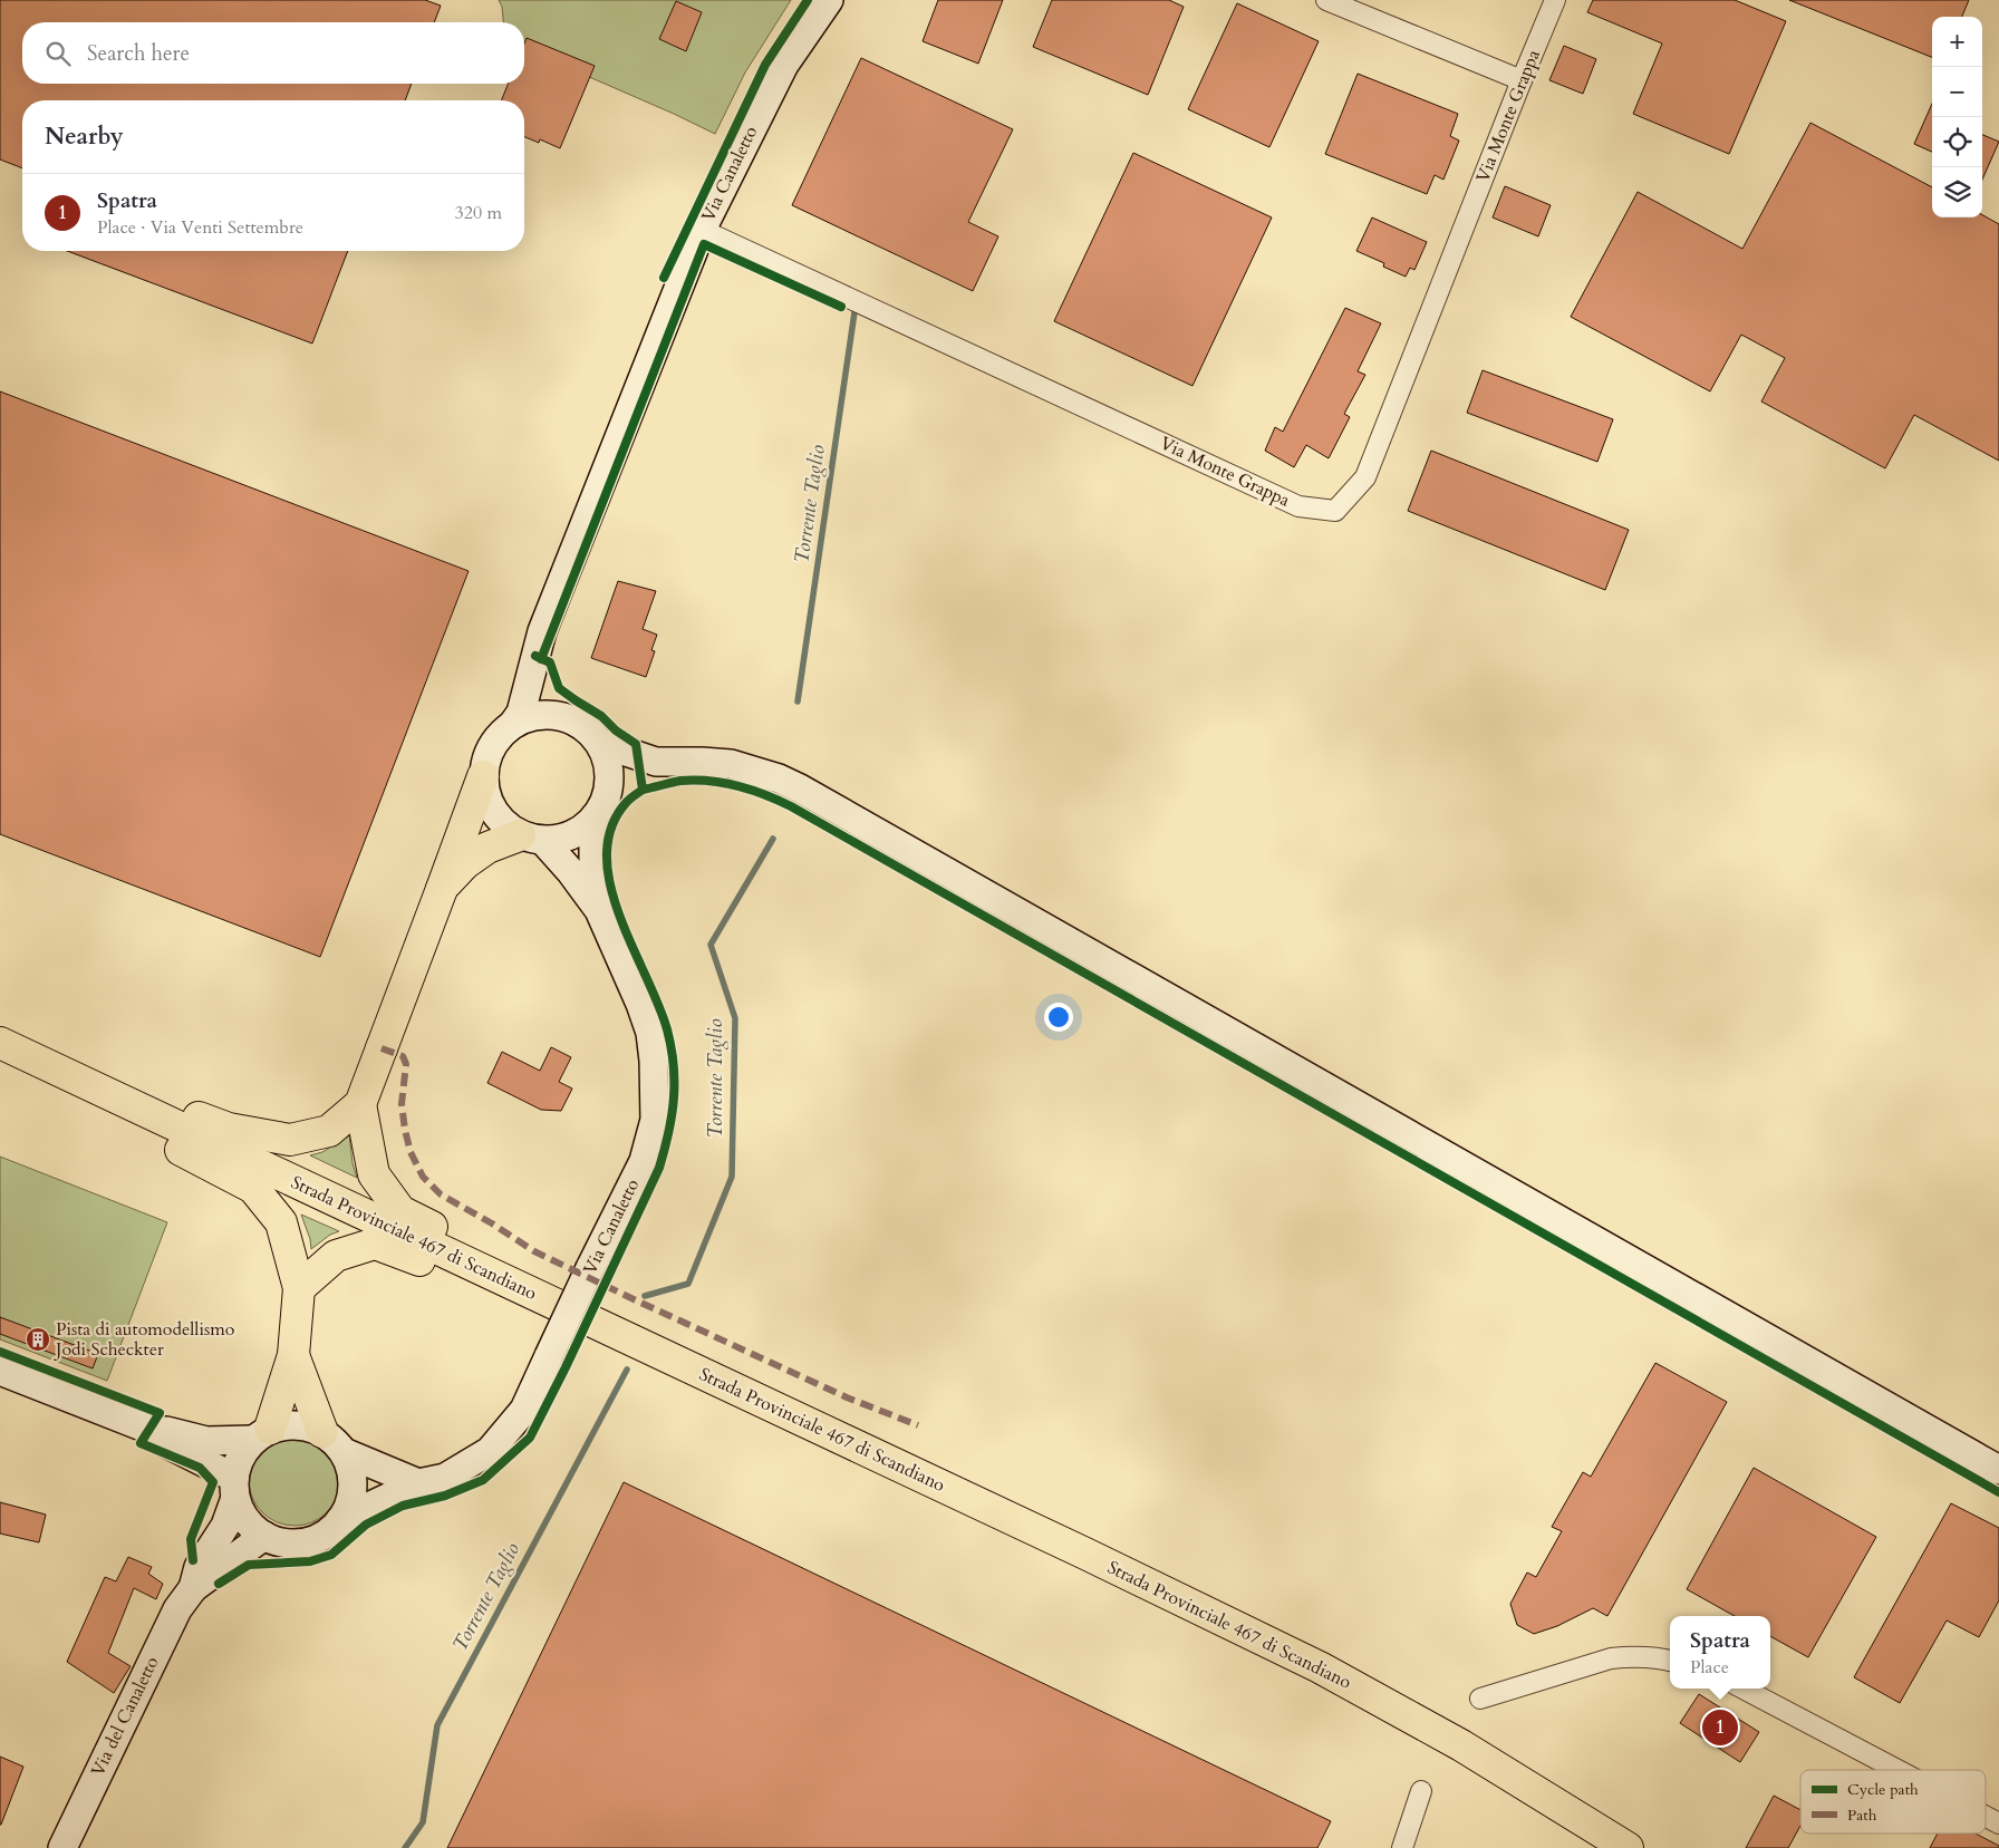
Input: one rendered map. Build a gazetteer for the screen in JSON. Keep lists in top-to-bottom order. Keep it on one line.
{"streets":{"main road":["Via Canaletto","Strada Provinciale 467 di Scandiano","Via del Canaletto"],"street":["Via Monte Grappa"]},"crossings":[["Via Monte Grappa","Via Canaletto"]],"water":["Torrente Taglio"],"places":{"building":["Pista di automodellismo Jodi Scheckter"]},"legend":["Cycle path","Path"],"page":{"map_buttons":["+","−"],"search":"Search here","heading":"Nearby","list":[{"mark":"1","name":"Spatra","note":"Place · Via Venti Settembre","value":"320 m"}],"popup":["Spatra","Place"],"pins":"1"}}
